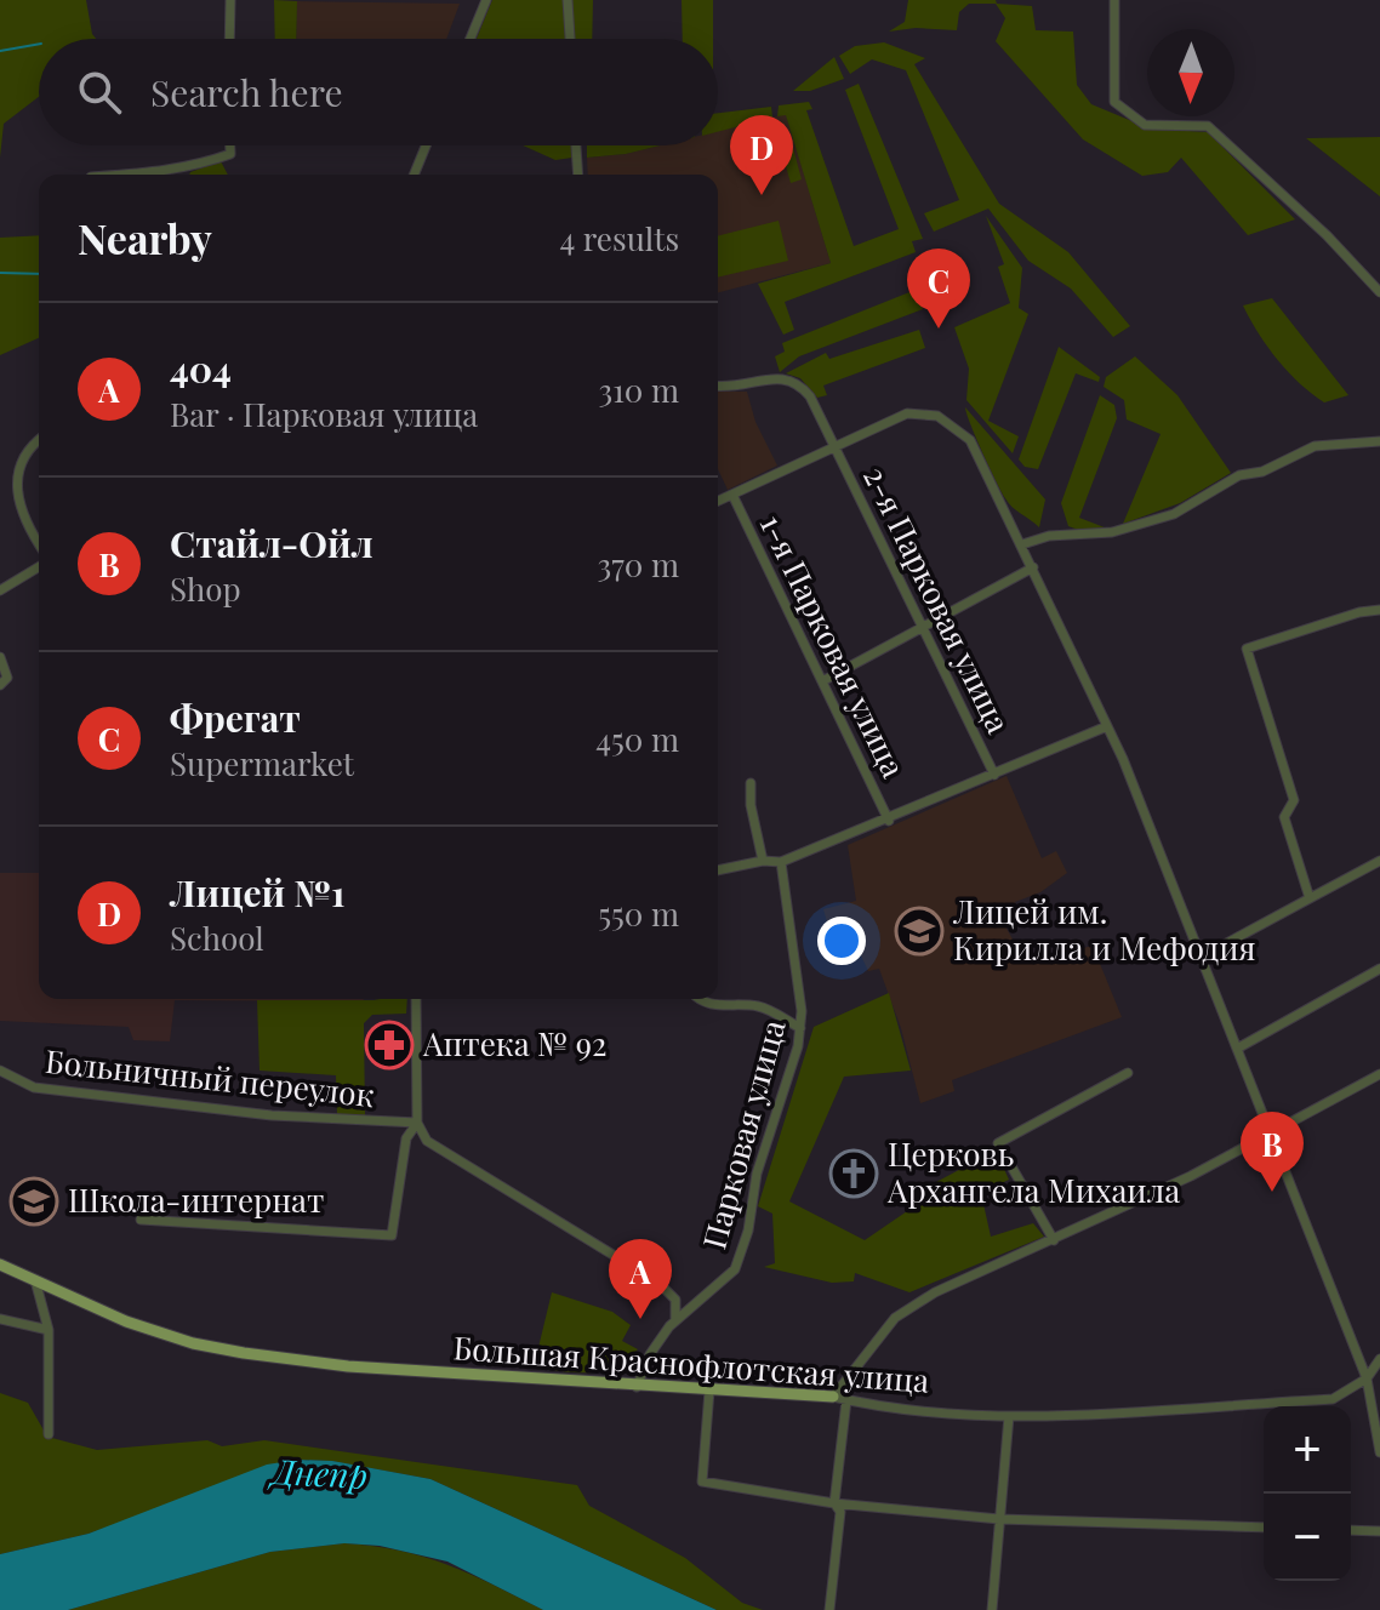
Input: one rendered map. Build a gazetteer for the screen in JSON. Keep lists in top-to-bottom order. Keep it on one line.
{"streets":{"main road":["Большая Краснофлотская улица"],"street":["2-я Парковая улица","1-я Парковая улица","Больничный переулок","Парковая улица"]},"crossings":[["Парковая улица","Большая Краснофлотская улица"]],"water":["Днепр"],"places":{"school or university":["Лицей им. Кирилла и Мефодия","Школа-интернат"],"pharmacy":["Аптека № 92"],"church":["Церковь Архангела Михаила"]},"north":"bottom","page":{"search":"Search here","pins":["D","C","B","A"],"heading":["Nearby","4 results"],"list":[{"mark":"A","name":"404","note":"Bar · Парковая улица","value":"310 m"},{"mark":"B","name":"Стайл-Ойл","note":"Shop","value":"370 m"},{"mark":"C","name":"Фрегат","note":"Supermarket","value":"450 m"},{"mark":"D","name":"Лицей №1","note":"School","value":"550 m"}],"map_buttons":["+","−"]}}
